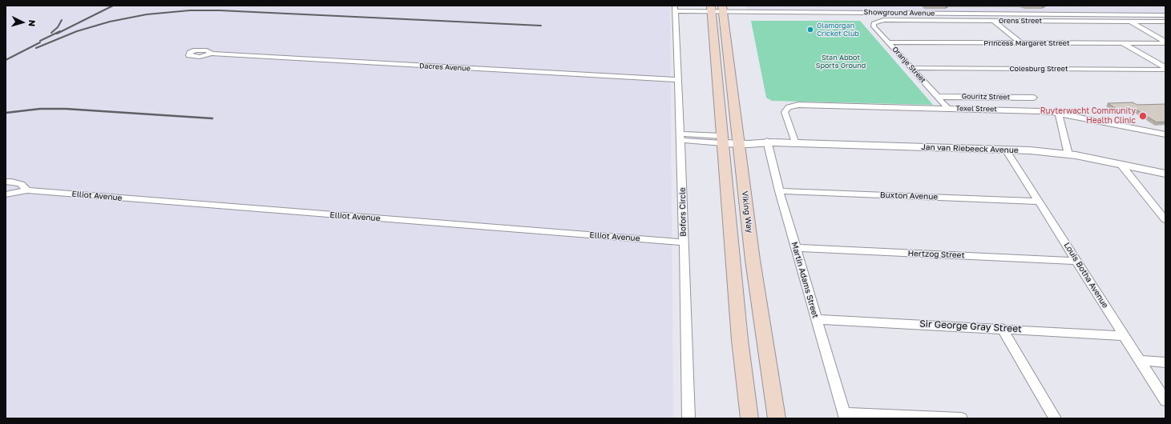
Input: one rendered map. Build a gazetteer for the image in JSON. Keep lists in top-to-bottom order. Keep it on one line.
{"streets":{"main road":["Viking Way"],"street":["Showground Avenue","Grens Street","Princess Margaret Street","Oranje Street","Dacres Avenue","Colesburg Street","Gouritz Street","Texel Street","Jan van Riebeeck Avenue","Elliot Avenue","Buxton Avenue","Bofors Circle","Hertzog Street","Louis Botha Avenue","Martin Adams Street","Sir George Gray Street"]},"crossings":[["Showground Avenue","Bofors Circle"],["Showground Avenue","Viking Way"],["Grens Street","Oranje Street"],["Princess Margaret Street","Oranje Street"],["Oranje Street","Colesburg Street"],["Oranje Street","Gouritz Street"],["Oranje Street","Texel Street"],["Dacres Avenue","Bofors Circle"],["Texel Street","Jan van Riebeeck Avenue"],["Jan van Riebeeck Avenue","Bofors Circle"],["Jan van Riebeeck Avenue","Viking Way"],["Jan van Riebeeck Avenue","Louis Botha Avenue"],["Jan van Riebeeck Avenue","Martin Adams Street"],["Elliot Avenue","Bofors Circle"],["Buxton Avenue","Louis Botha Avenue"],["Buxton Avenue","Martin Adams Street"],["Hertzog Street","Louis Botha Avenue"],["Hertzog Street","Martin Adams Street"],["Louis Botha Avenue","Sir George Gray Street"],["Martin Adams Street","Sir George Gray Street"]],"parks":["Stan Abbot Sports Ground"],"places":["Glamorgan Cricket Club","Ruyterwacht Community Health Clinic"],"north":"right"}
